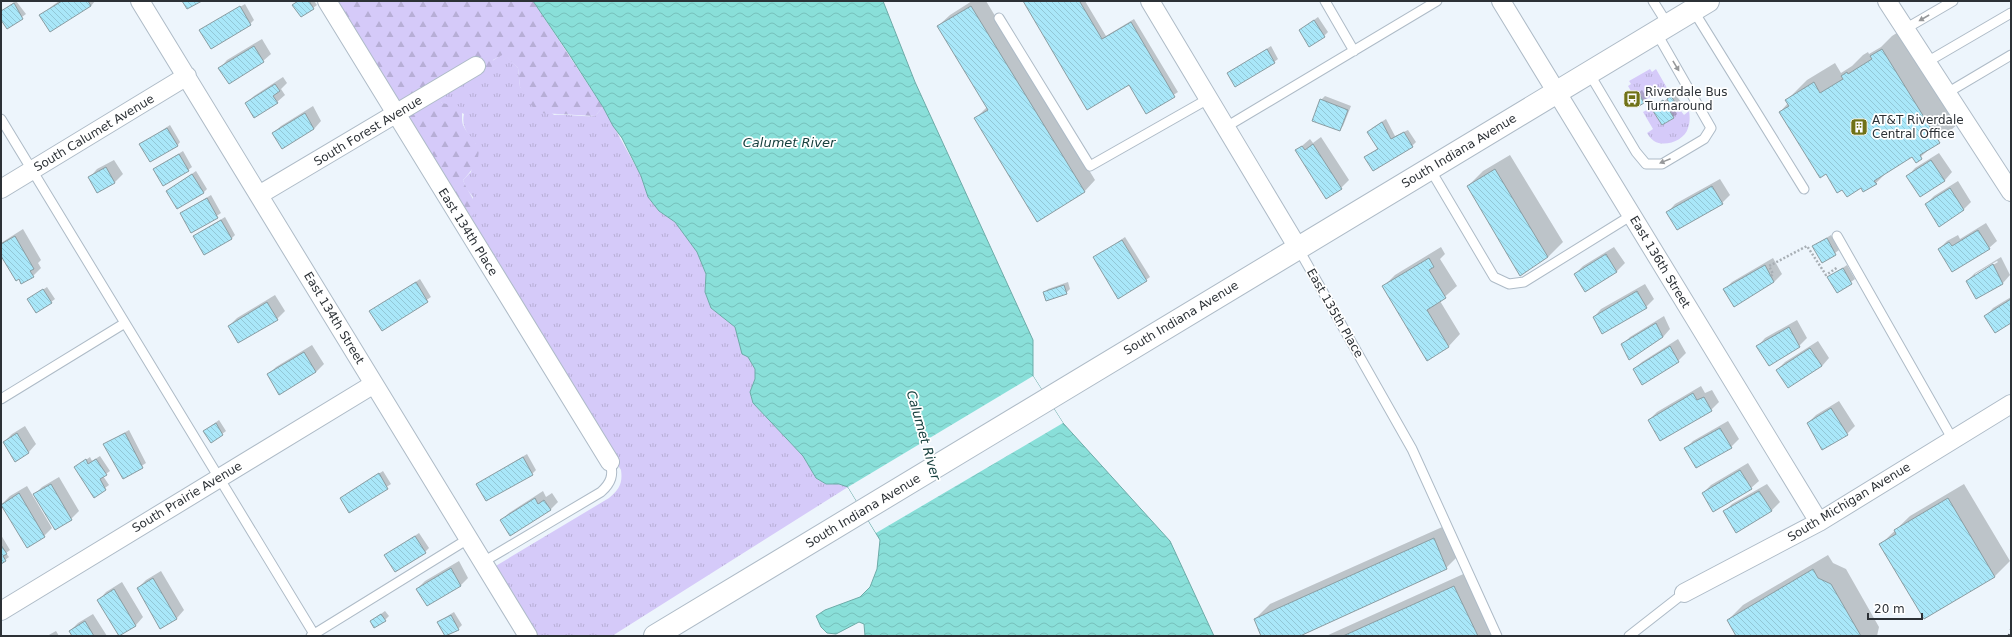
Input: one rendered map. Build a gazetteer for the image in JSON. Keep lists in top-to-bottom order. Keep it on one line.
{"streets":{"main road":["South Indiana Avenue"],"street":["South Forest Avenue","South Calumet Avenue","East 134th Place","East 136th Street","East 135th Place","East 134th Street","South Prairie Avenue","South Michigan Avenue"]},"crossings":[["South Forest Avenue","East 134th Place"],["South Forest Avenue","East 134th Street"],["South Calumet Avenue","East 134th Street"],["South Indiana Avenue","East 136th Street"],["South Indiana Avenue","East 135th Place"],["East 136th Street","South Michigan Avenue"],["East 134th Street","South Prairie Avenue"]],"water":["Calumet River"],"places":{"bus stop":["Riverdale Bus Turnaround"],"building":["AT&T Riverdale Central Office"]},"scale_bar":"20 m"}
